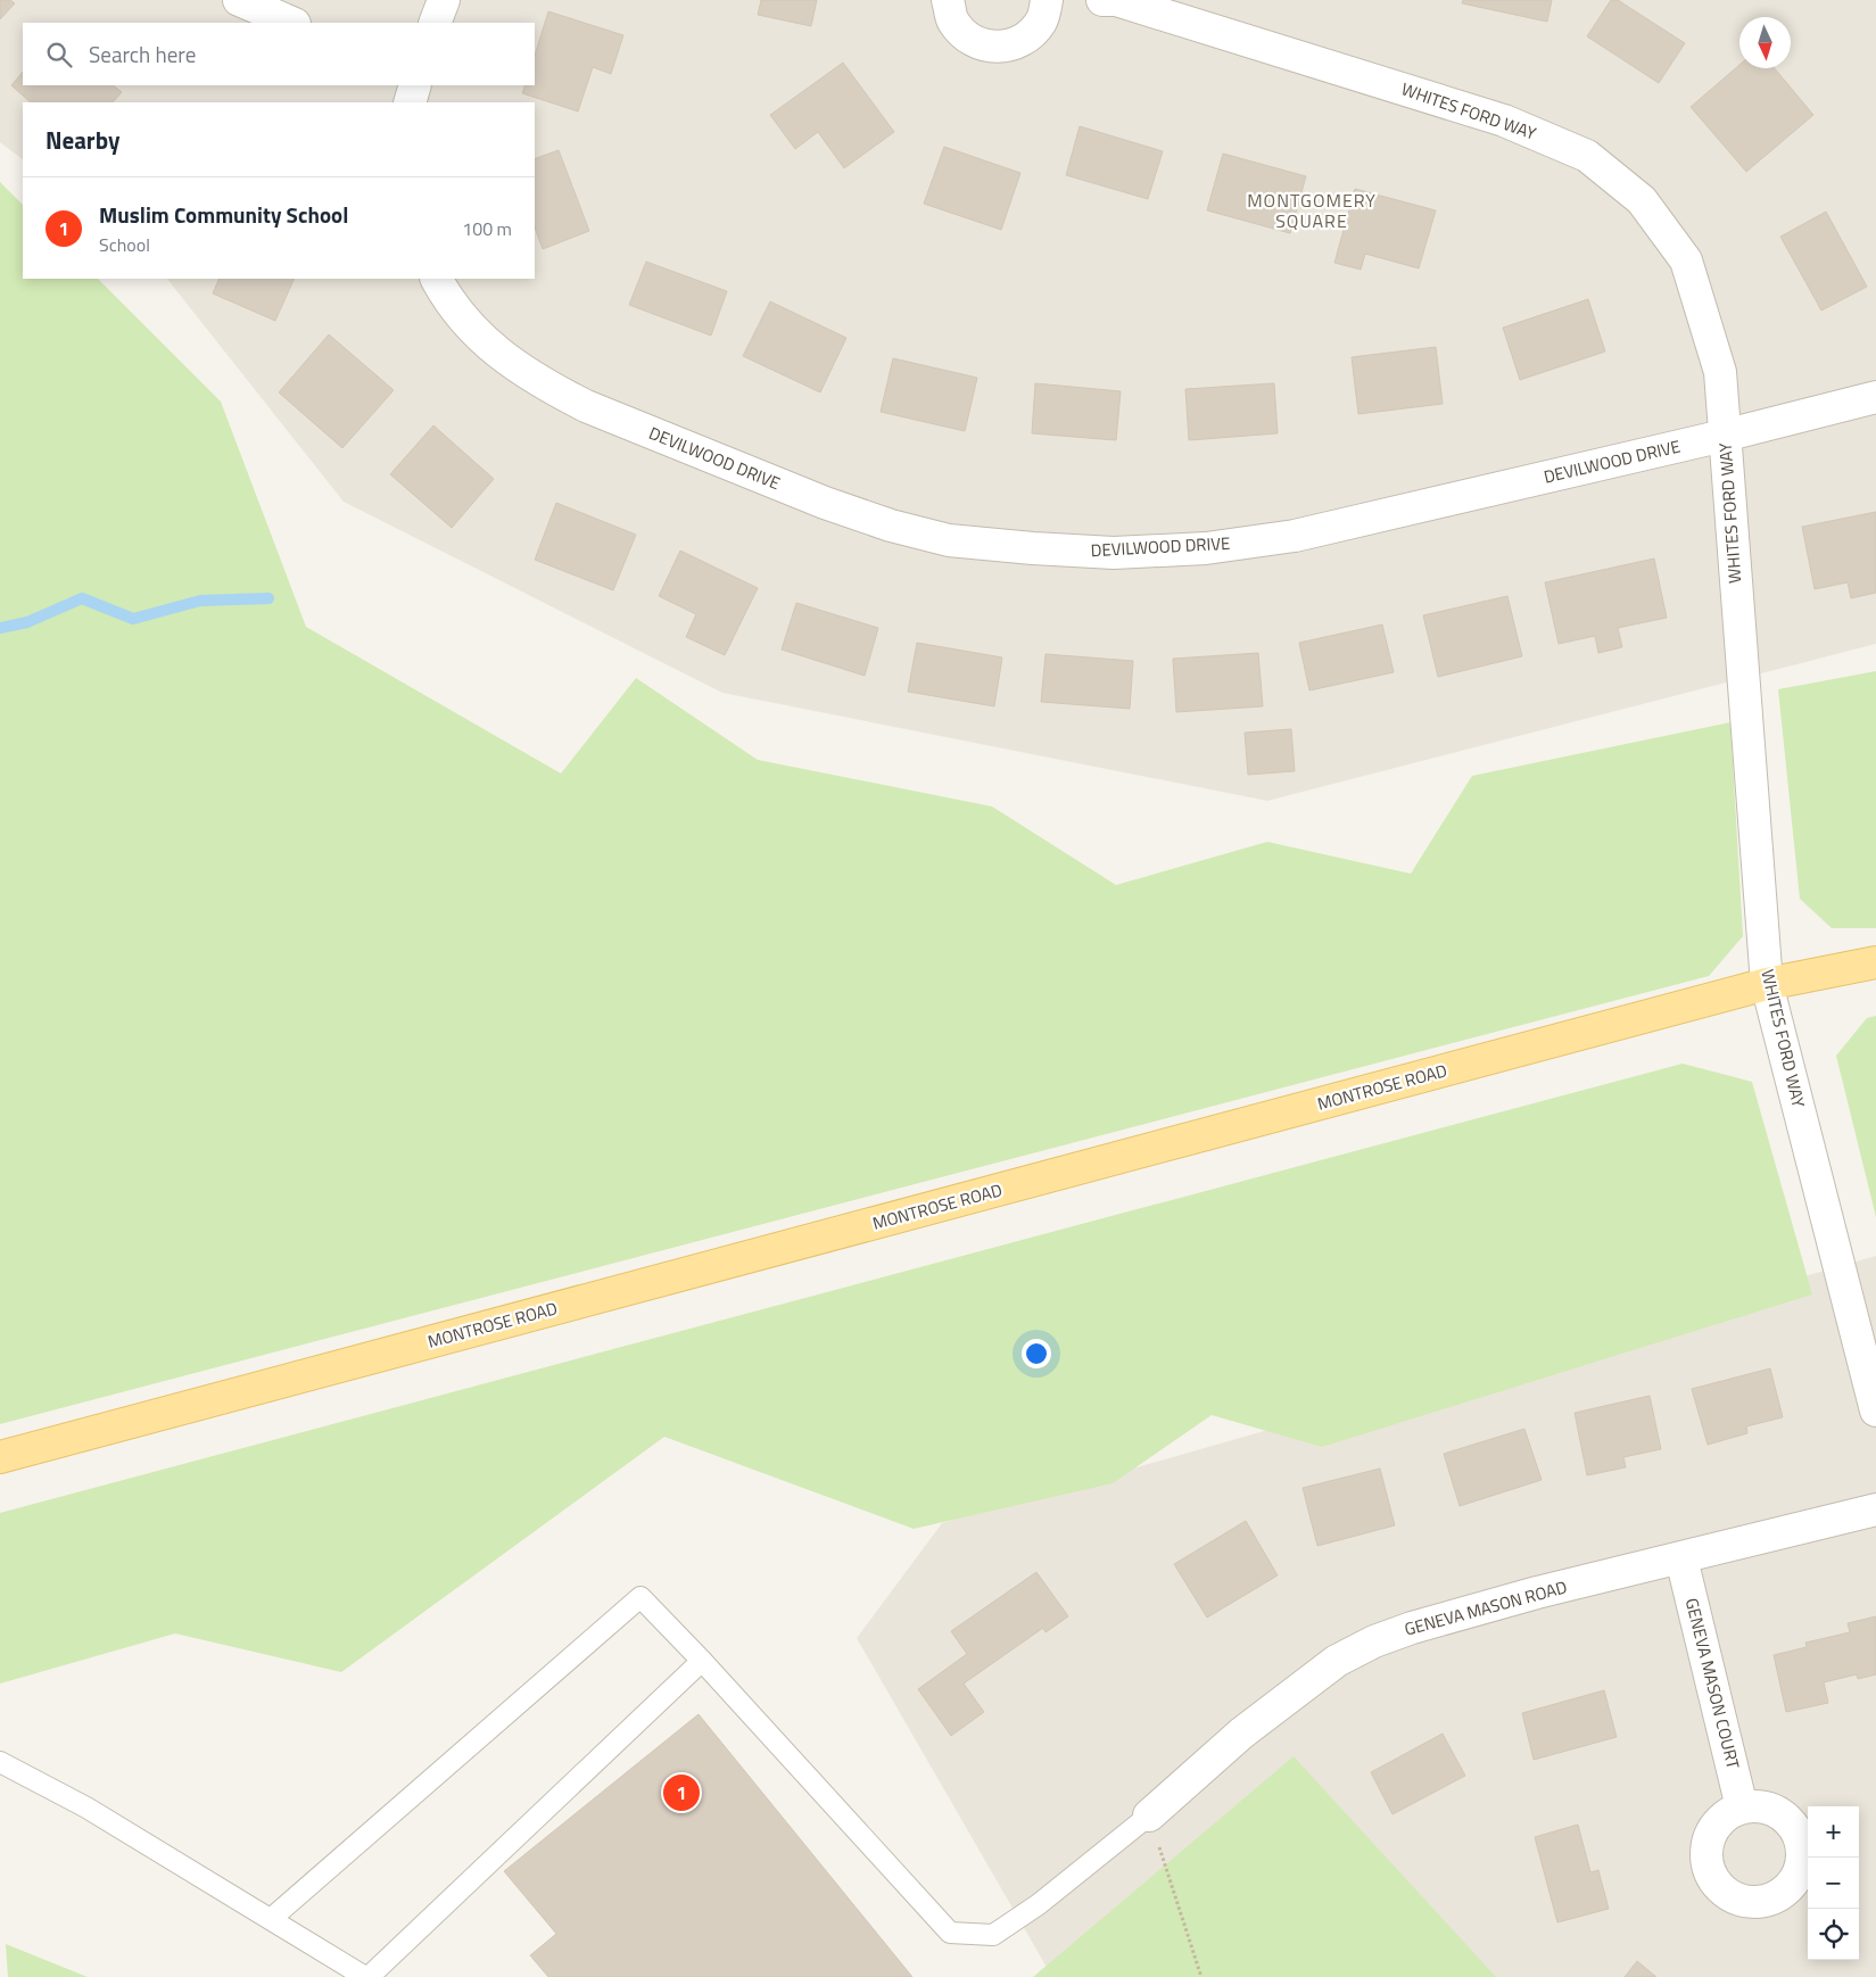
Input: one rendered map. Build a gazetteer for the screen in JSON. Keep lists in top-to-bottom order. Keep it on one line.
{"streets":{"main road":["MONTROSE ROAD"],"street":["WHITES FORD WAY","DEVILWOOD DRIVE","GENEVA MASON ROAD","GENEVA MASON COURT"]},"crossings":[["WHITES FORD WAY","DEVILWOOD DRIVE"],["WHITES FORD WAY","MONTROSE ROAD"],["GENEVA MASON ROAD","GENEVA MASON COURT"]],"districts":["MONTGOMERY SQUARE"],"north":"bottom","page":{"search":"Search here","heading":"Nearby","list":[{"mark":"1","name":"Muslim Community School","note":"School","value":"100 m"}],"pins":"1","map_buttons":["+","−"]}}
